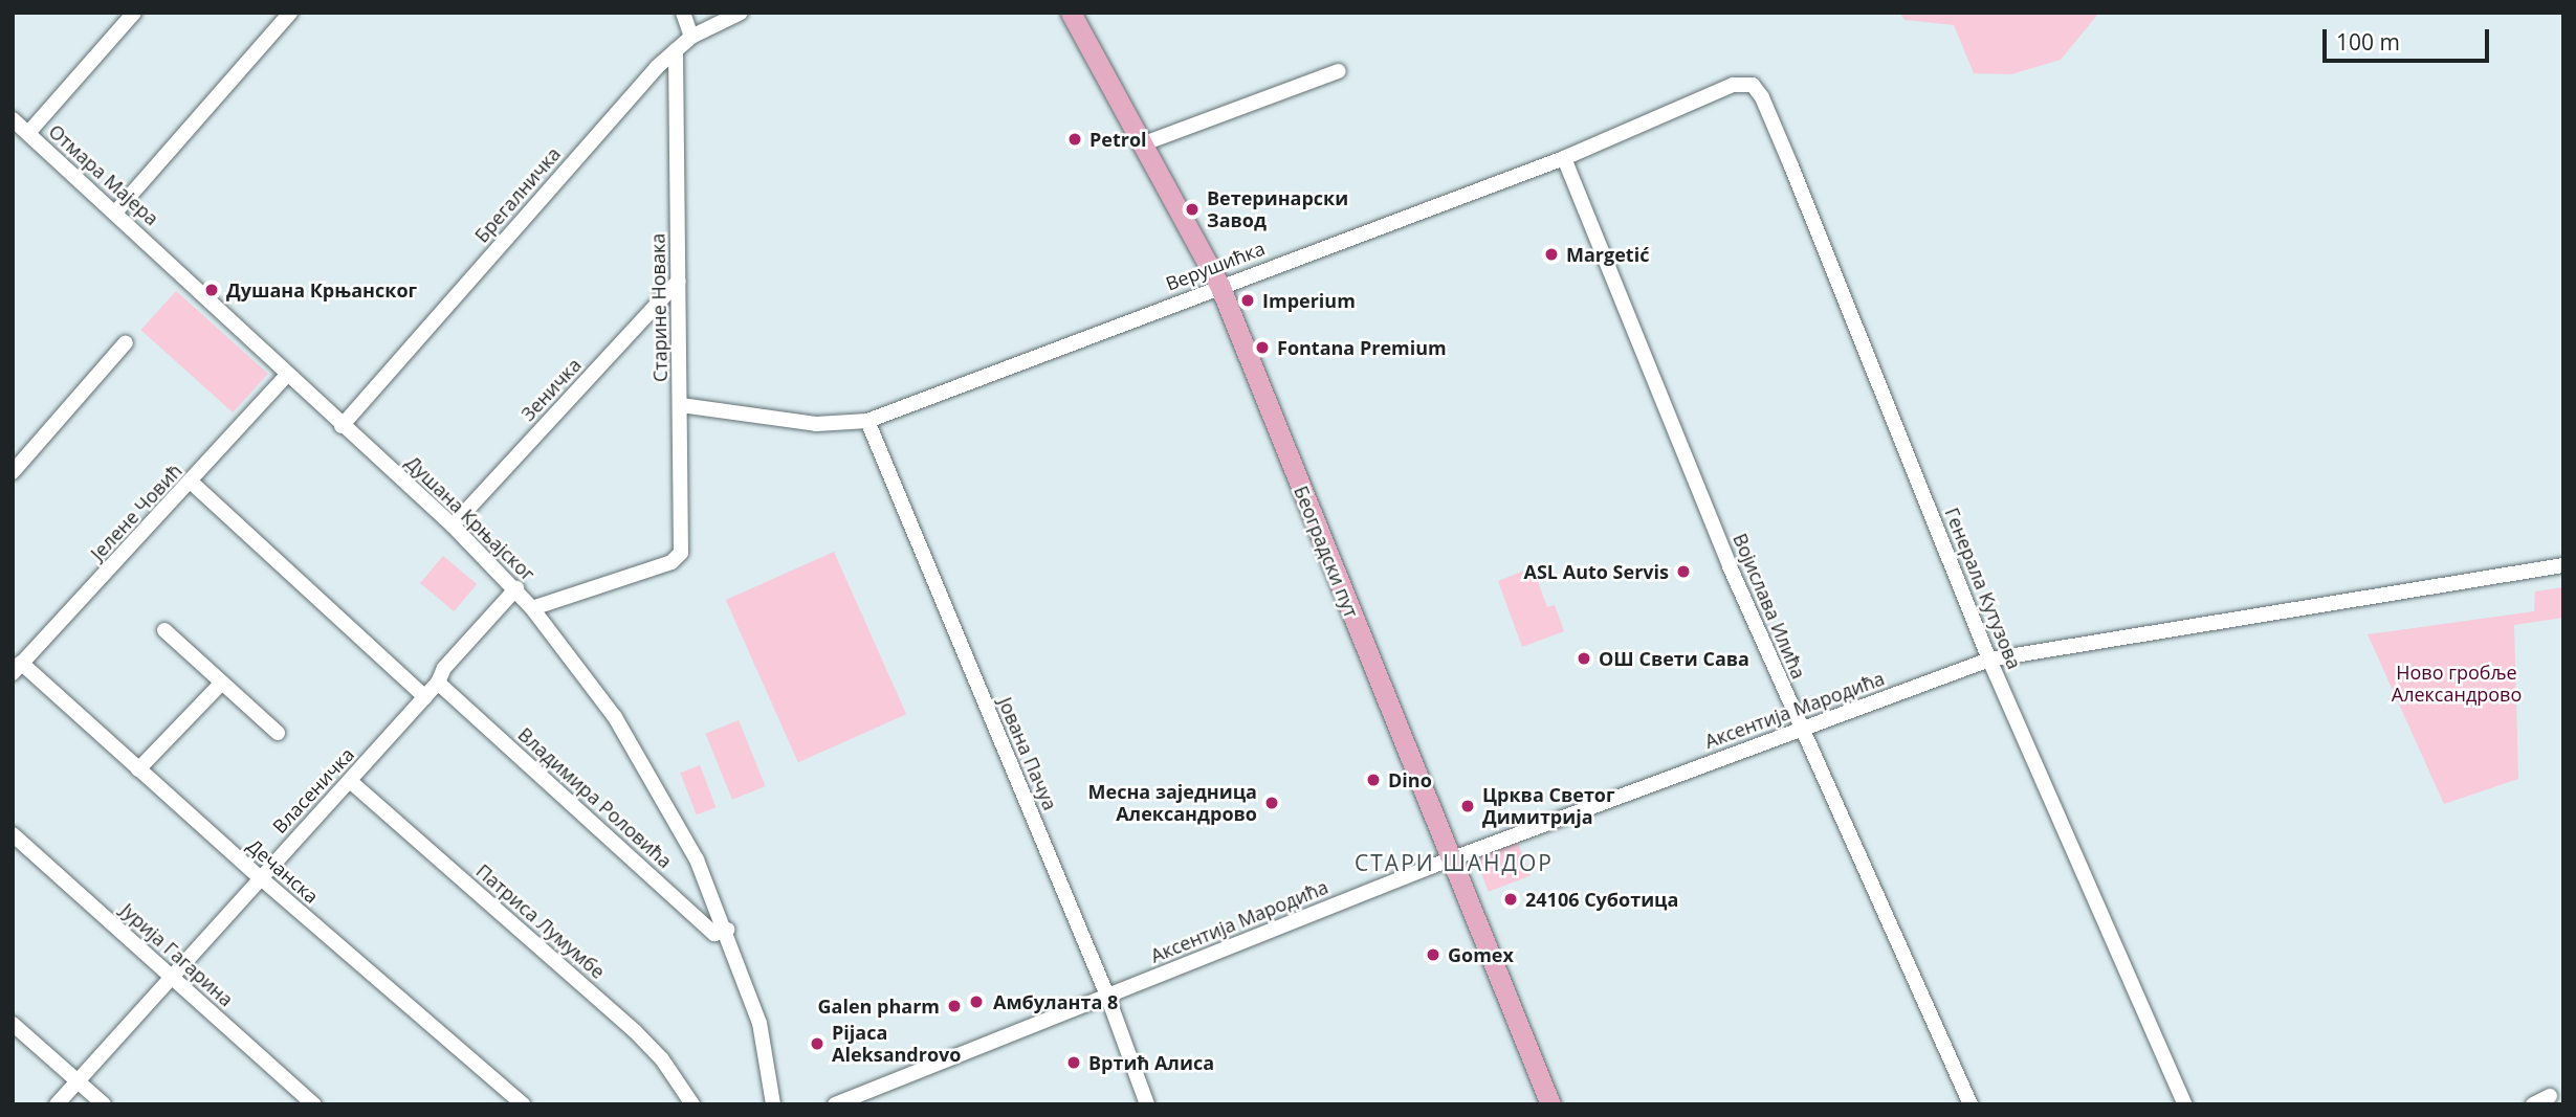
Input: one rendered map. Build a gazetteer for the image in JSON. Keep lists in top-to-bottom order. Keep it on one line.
{"streets":{"main road":["Београдски пут"],"street":["Отмара Мајера","Брегалничка","Верушићка","Старине Новака","Зеничка","Јелене Човић","Душана Крњајског","Генерала Кутузова","Војислава Илића","Аксентија Мародића","Јована Пачуа","Власеничка","Владимира Роловића","Дечанска","Патриса Лумумбе","Јурија Гагарина"]},"crossings":[["Отмара Мајера","Душана Крњајског"],["Брегалничка","Старине Новака"],["Брегалничка","Душана Крњајског"],["Верушићка","Старине Новака"],["Верушићка","Београдски пут"],["Верушићка","Генерала Кутузова"],["Верушићка","Војислава Илића"],["Верушићка","Јована Пачуа"],["Старине Новака","Зеничка"],["Старине Новака","Душана Крњајског"],["Зеничка","Душана Крњајског"],["Јелене Човић","Душана Крњајског"],["Јелене Човић","Дечанска"],["Душана Крњајског","Власеничка"],["Душана Крњајског","Владимира Роловића"],["Београдски пут","Аксентија Мародића"],["Генерала Кутузова","Аксентија Мародића"],["Војислава Илића","Аксентија Мародића"],["Аксентија Мародића","Јована Пачуа"],["Власеничка","Владимира Роловића"],["Власеничка","Дечанска"],["Власеничка","Патриса Лумумбе"],["Власеничка","Јурија Гагарина"]],"districts":["СТАРИ ШАНДОР"],"parks":["Ново гробље Александрово"],"places":["Petrol","Ветеринарски Завод","Margetić","Душана Крњанског","Imperium","Fontana Premium","ASL Auto Servis","ОШ Свети Сава","Dino","Месна заједница Александрово","Црква Светог Димитрија","24106 Суботица","Gomex","Амбуланта 8","Galen pharm","Pijaca Aleksandrovo","Вртић Алиса"],"scale_bar":"100 m"}
